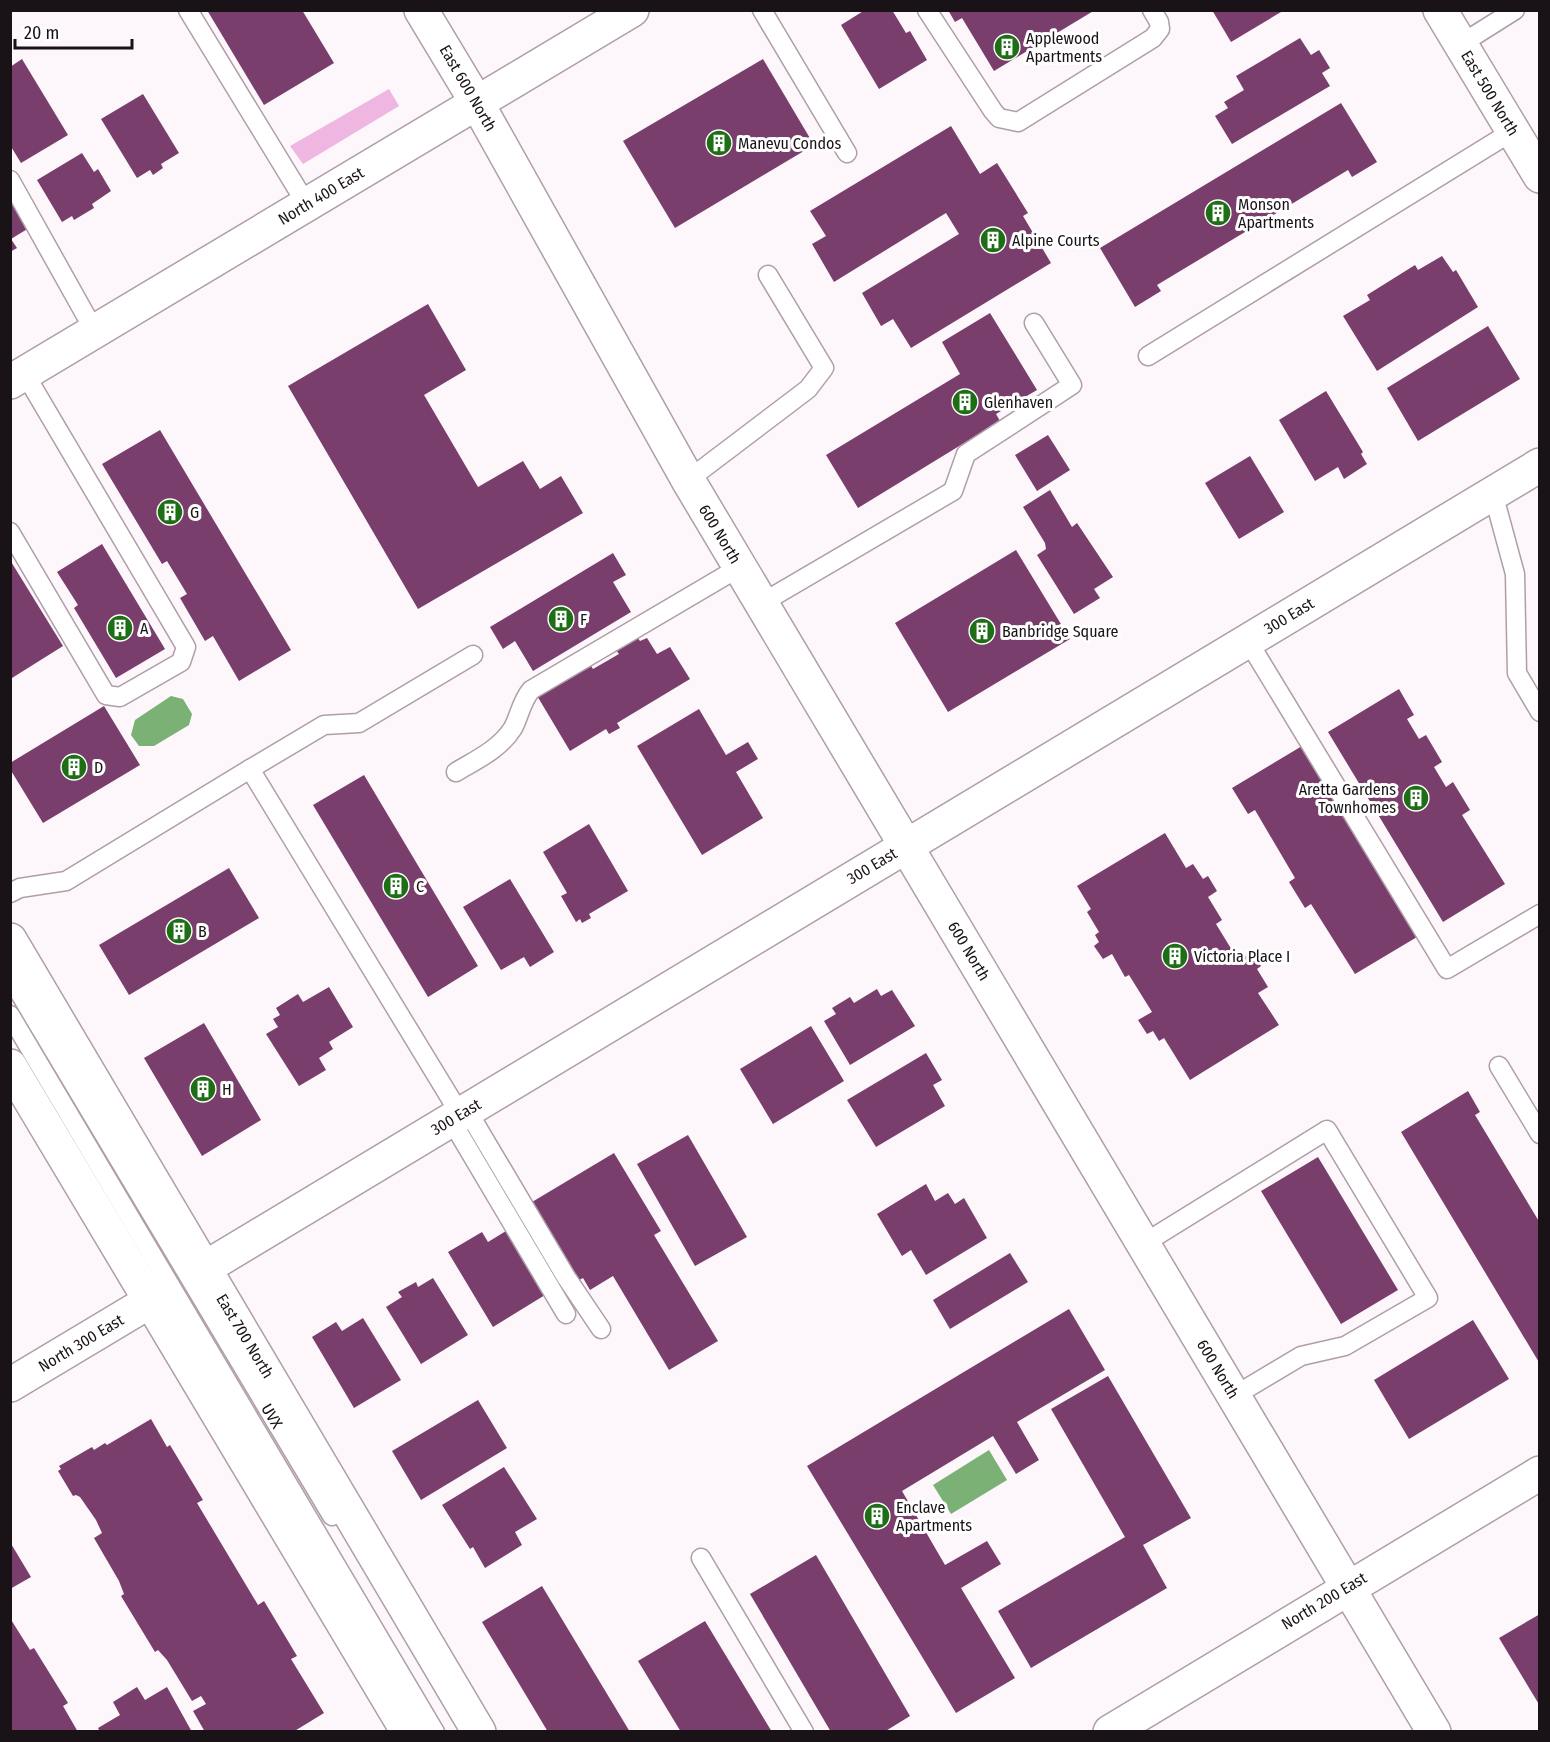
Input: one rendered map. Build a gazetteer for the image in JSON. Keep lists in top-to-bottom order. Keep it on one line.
{"streets":{"street":["East 600 North","East 500 North","North 400 East","600 North","300 East","East 700 North","North 300 East","North 200 East"],"lane":["UVX"]},"crossings":[["East 600 North","North 400 East"],["East 600 North","600 North"],["600 North","300 East"],["600 North","North 200 East"],["300 East","East 700 North"]],"places":{"building":["Applewood Apartments","Manevu Condos","Monson Apartments","Alpine Courts","Glenhaven","G","F","A","Banbridge Square","D","Aretta Gardens Townhomes","C","B","Victoria Place I","H","Enclave Apartments"]},"scale_bar":"20 m"}
